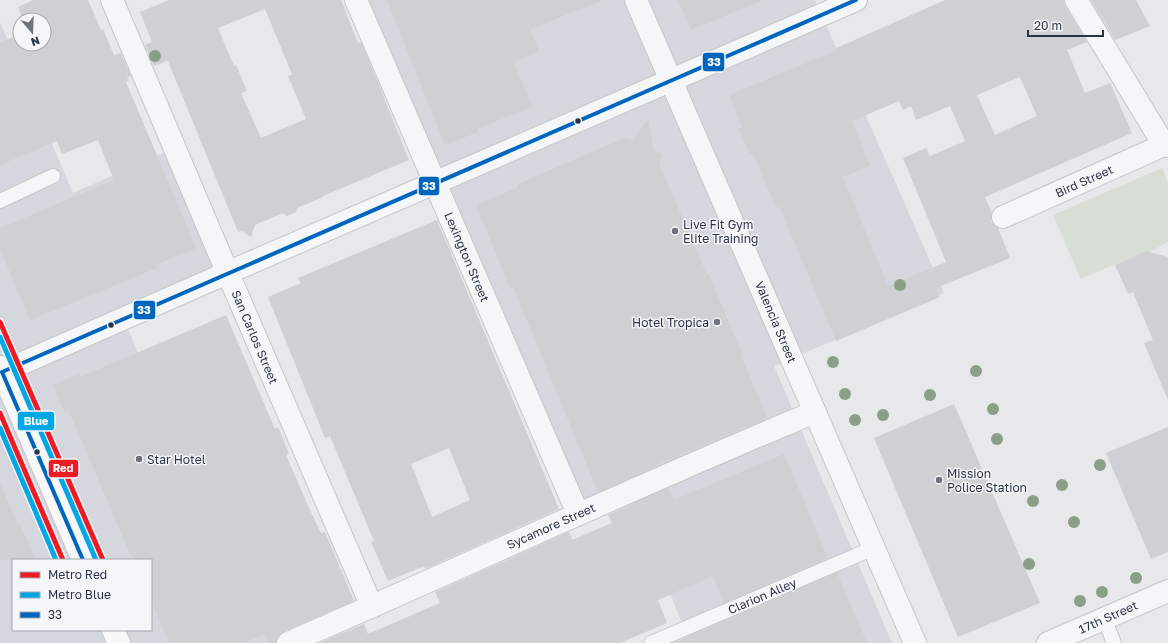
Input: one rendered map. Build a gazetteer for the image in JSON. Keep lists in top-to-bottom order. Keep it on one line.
{"streets":{"street":["Bird Street","Lexington Street","Valencia Street","San Carlos Street","Sycamore Street","17th Street"],"lane":["Clarion Alley"]},"crossings":[["Lexington Street","Sycamore Street"],["Valencia Street","Sycamore Street"],["Valencia Street","Clarion Alley"],["San Carlos Street","Sycamore Street"]],"places":["Live Fit Gym Elite Training","Hotel Tropica","Star Hotel","Mission Police Station"],"lines":["transit line 33","metro line Red","metro line Blue"],"legend":["Metro Red","Metro Blue","33"],"scale_bar":"20 m","north":"bottom"}
